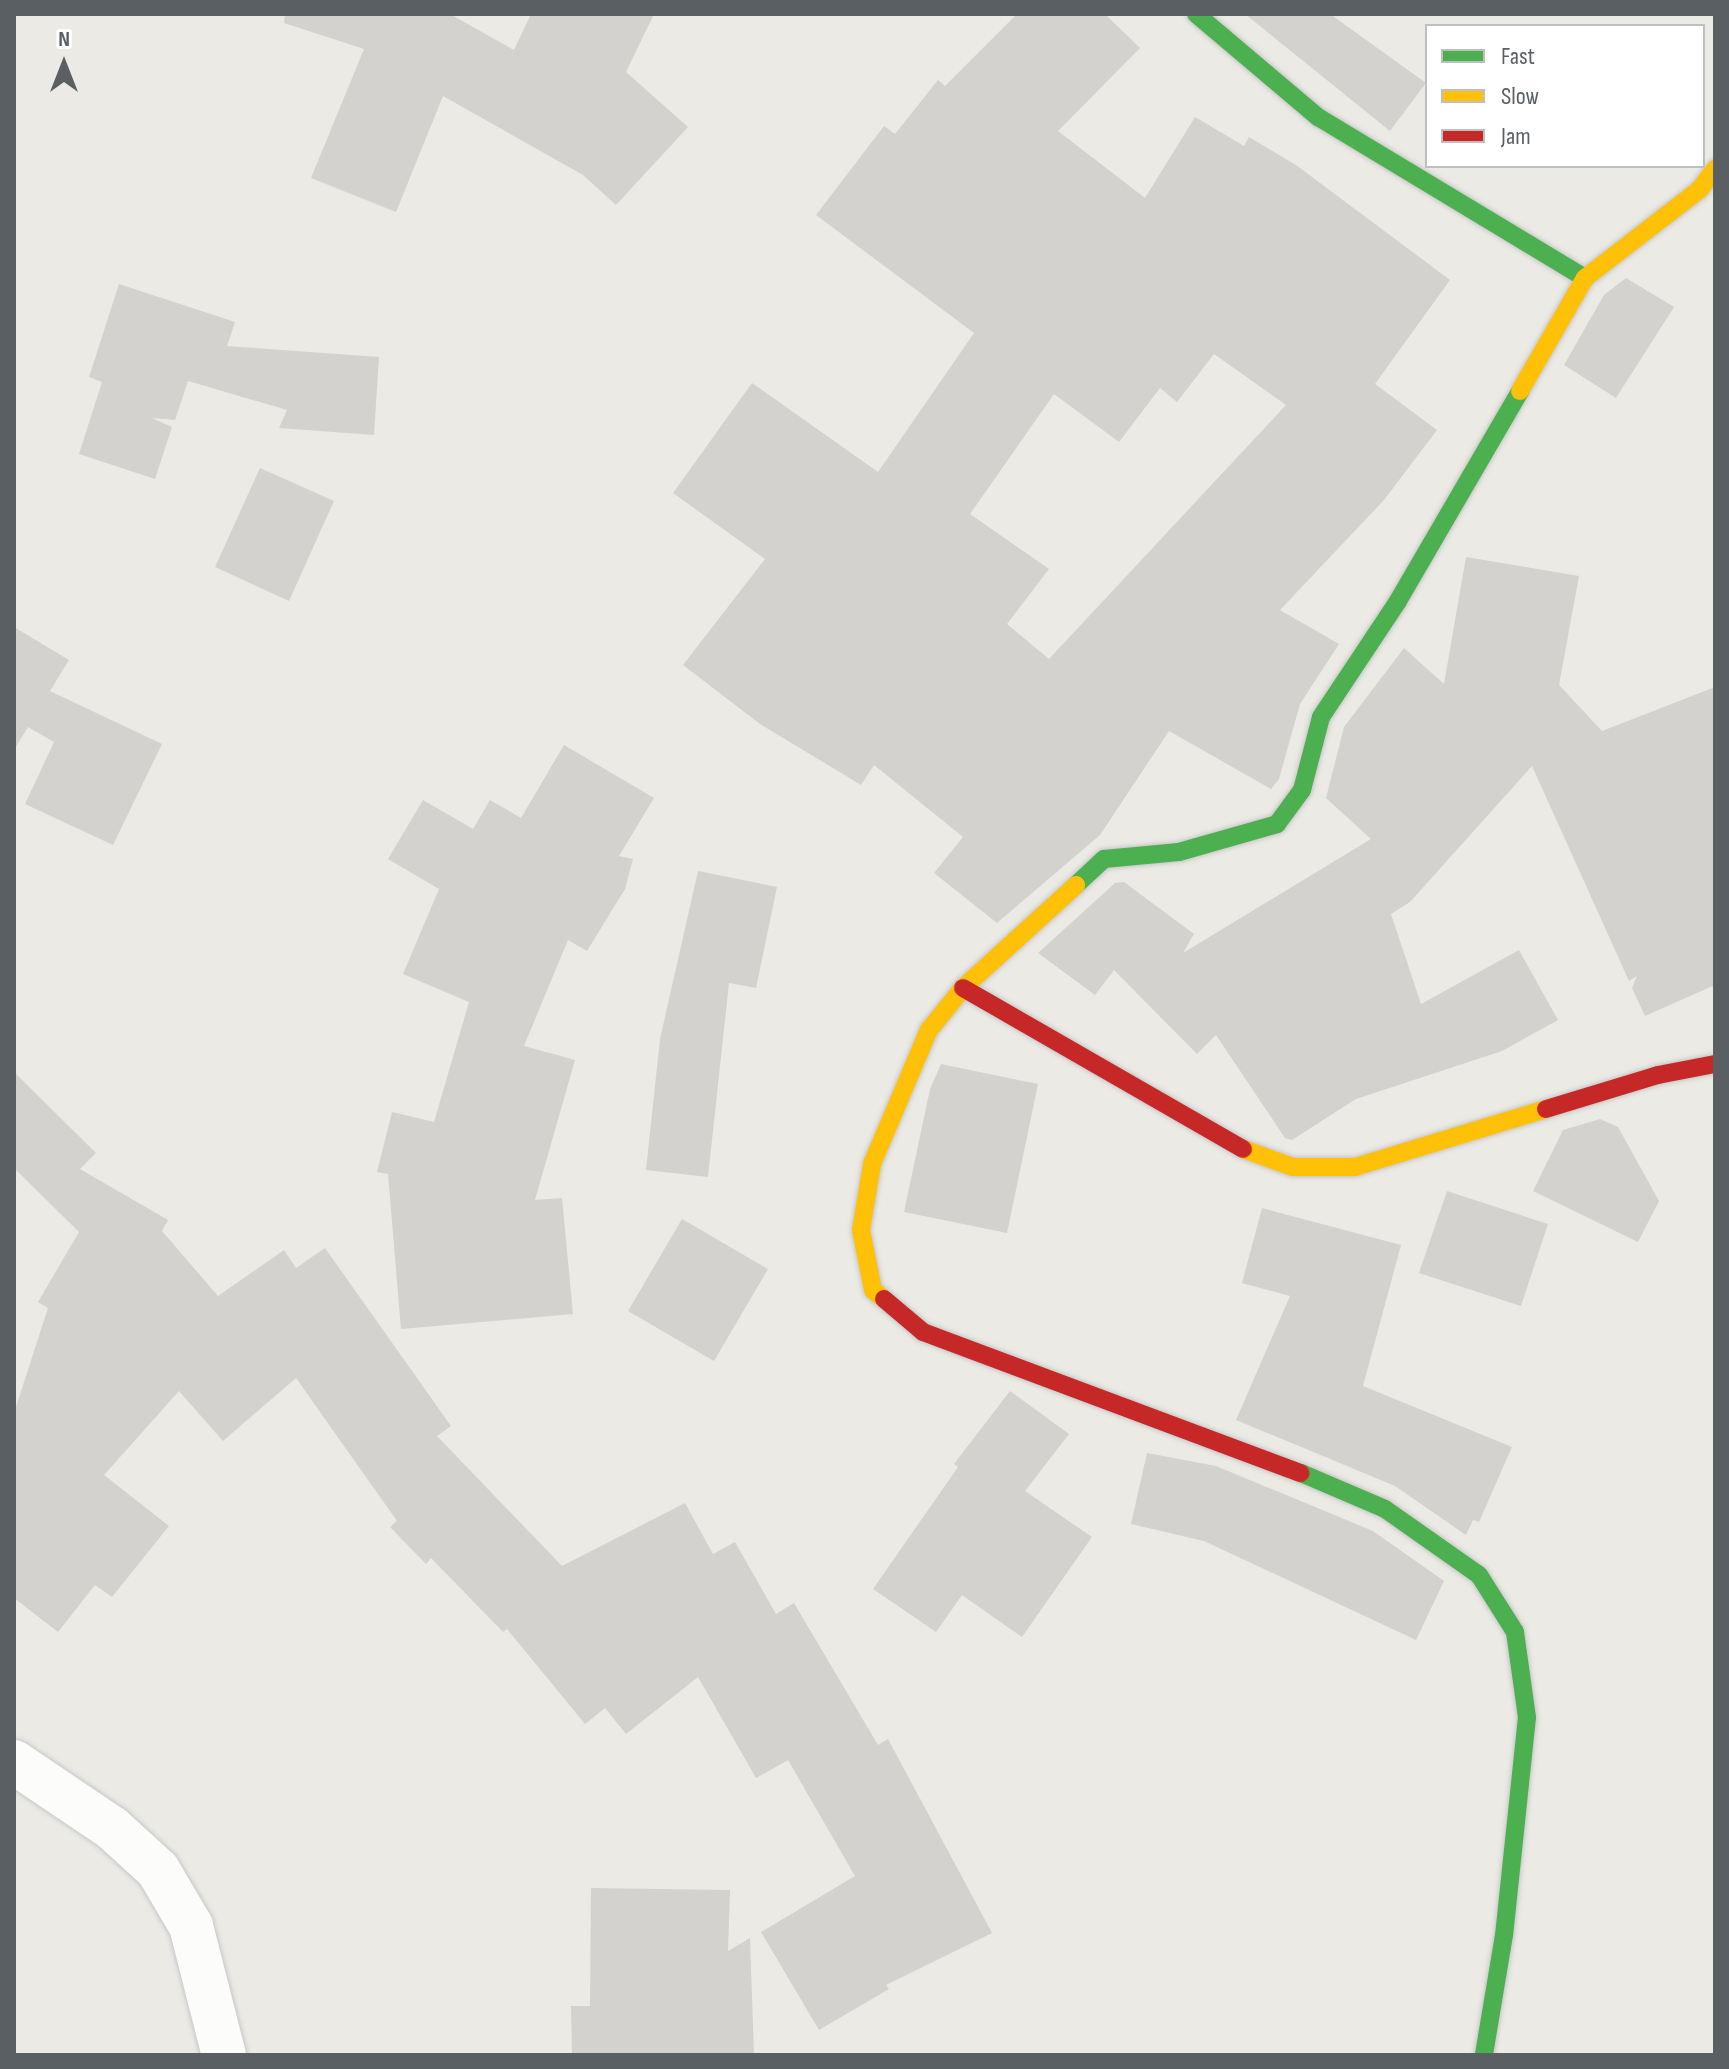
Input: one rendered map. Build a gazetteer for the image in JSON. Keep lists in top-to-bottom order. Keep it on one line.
{"legend":["Fast","Slow","Jam"],"north":"top"}
